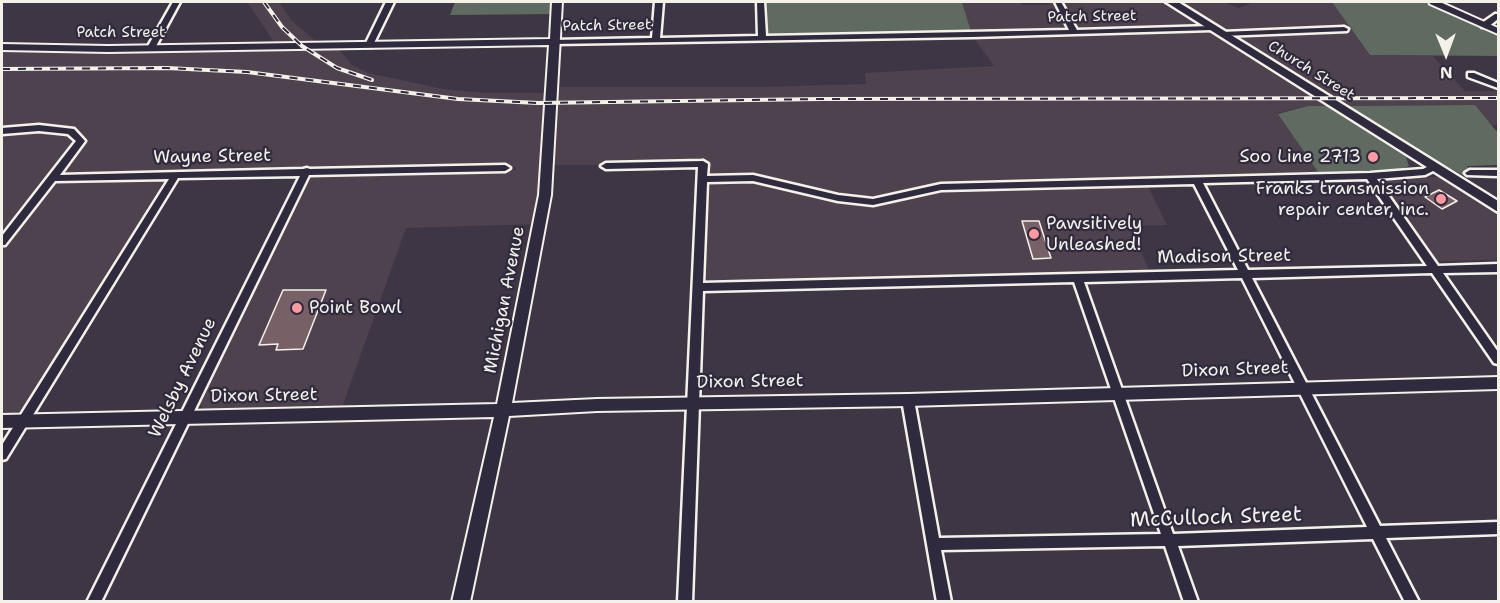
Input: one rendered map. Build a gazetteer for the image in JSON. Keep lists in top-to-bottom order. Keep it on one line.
{"streets":{"main road":["Church Street"],"street":["Patch Street","Wayne Street","Madison Street","Michigan Avenue","Dixon Street","Welsby Avenue","McCulloch Street"]},"crossings":[["Patch Street","Church Street"],["Patch Street","Michigan Avenue"],["Wayne Street","Welsby Avenue"],["Michigan Avenue","Dixon Street"],["Dixon Street","Welsby Avenue"]],"places":["Soo Line 2713","Franks transmission repair center, inc.","Pawsitively Unleashed!","Point Bowl"],"north":"bottom"}
